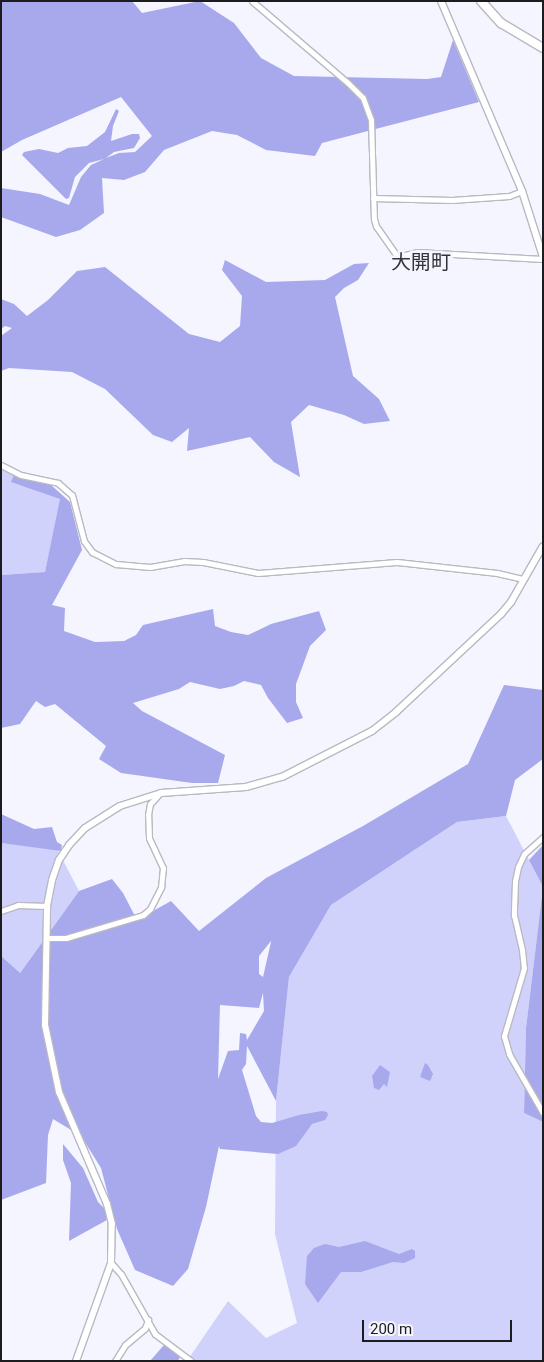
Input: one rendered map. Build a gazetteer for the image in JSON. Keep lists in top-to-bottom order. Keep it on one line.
{"districts":["大開町"],"scale_bar":"200 m"}
